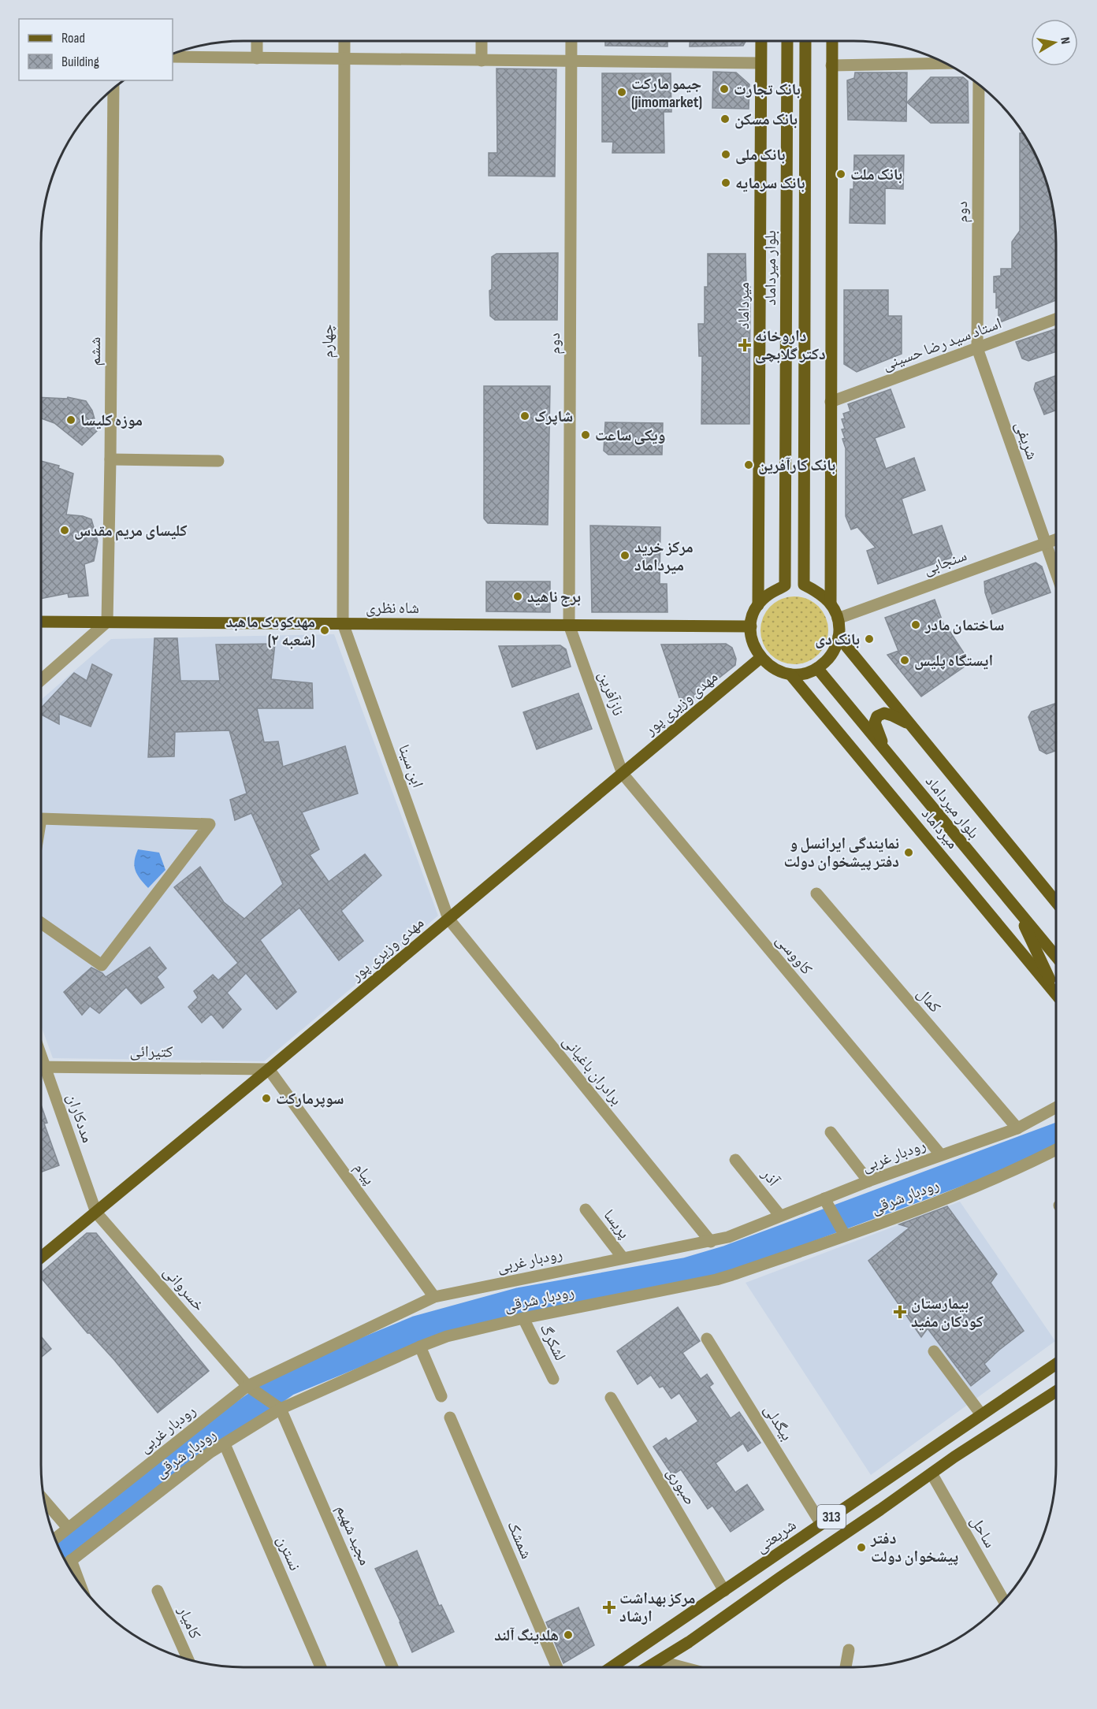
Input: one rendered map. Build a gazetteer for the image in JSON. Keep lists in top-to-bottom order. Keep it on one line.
{"streets":{"main road":["بلوار میرداماد","میرداماد","شاه نظری","مهدی وزیری پور","313","شریعتی"],"street":["دوم","چهارم","استاد سید رضا حسینی","ششم","شریفی","سنجابی","نازآفرین","ابن سینا","کاووسی","کمال","کتیرائی","برادران باغیانی","مددکاران","رودبار غربی","پیام","آذر","رودبار شرقی","پریسا","خسروانی","لشکرگ","بیگدلی","صبوری","ساحل","مجید شهیم","شمشک","نسترن","کامیار"]},"crossings":[["دوم","استاد سید رضا حسینی"],["دوم","شریفی"],["دوم","شاه نظری"],["دوم","نازآفرین"],["بلوار میرداماد","میرداماد"],["چهارم","شاه نظری"],["چهارم","ابن سینا"],["استاد سید رضا حسینی","شریفی"],["ششم","شاه نظری"],["شریفی","سنجابی"],["شاه نظری","نازآفرین"],["شاه نظری","ابن سینا"],["نازآفرین","مهدی وزیری پور"],["نازآفرین","کاووسی"],["مهدی وزیری پور","ابن سینا"],["مهدی وزیری پور","کاووسی"],["مهدی وزیری پور","کتیرائی"],["مهدی وزیری پور","برادران باغیانی"],["مهدی وزیری پور","مددکاران"],["مهدی وزیری پور","پیام"],["مهدی وزیری پور","خسروانی"],["ابن سینا","برادران باغیانی"],["کاووسی","رودبار غربی"],["کمال","رودبار غربی"],["کتیرائی","پیام"],["برادران باغیانی","رودبار غربی"],["مددکاران","خسروانی"],["رودبار غربی","پیام"],["رودبار غربی","آذر"],["رودبار غربی","پریسا"],["رودبار غربی","خسروانی"],["رودبار شرقی","خسروانی"],["رودبار شرقی","لشکرگ"],["رودبار شرقی","مجید شهیم"],["رودبار شرقی","نسترن"],["خسروانی","مجید شهیم"],["بیگدلی","شریعتی"],["صبوری","شریعتی"],["313","ساحل"]],"places":{"other":["بانک تجارت","جیمو مارکت (jimomarket)","بانک مسکن","بانک ملی","بانک ملت","بانک سرمایه","شاپرک","موزه کلیسا","ویکی ساعت","بانک کارآفرین","کلیسای مریم مقدس","مرکز خرید میرداماد","برج ناهید","ساختمان مادر","مهدکودک ماهبد (شعبه ۲)","بانک دی","ایستگاه پلیس","نمایندگی ایرانسل و دفتر پیشخوان دولت","سوپرمارکت","دفتر پیشخوان دولت","هلدینگ آلند"],"health":["داروخانه دکتر گلابچی","بیمارستان کودکان مفید","مرکز بهداشت ارشاد"]},"legend":["Road","Building"],"north":"right"}
